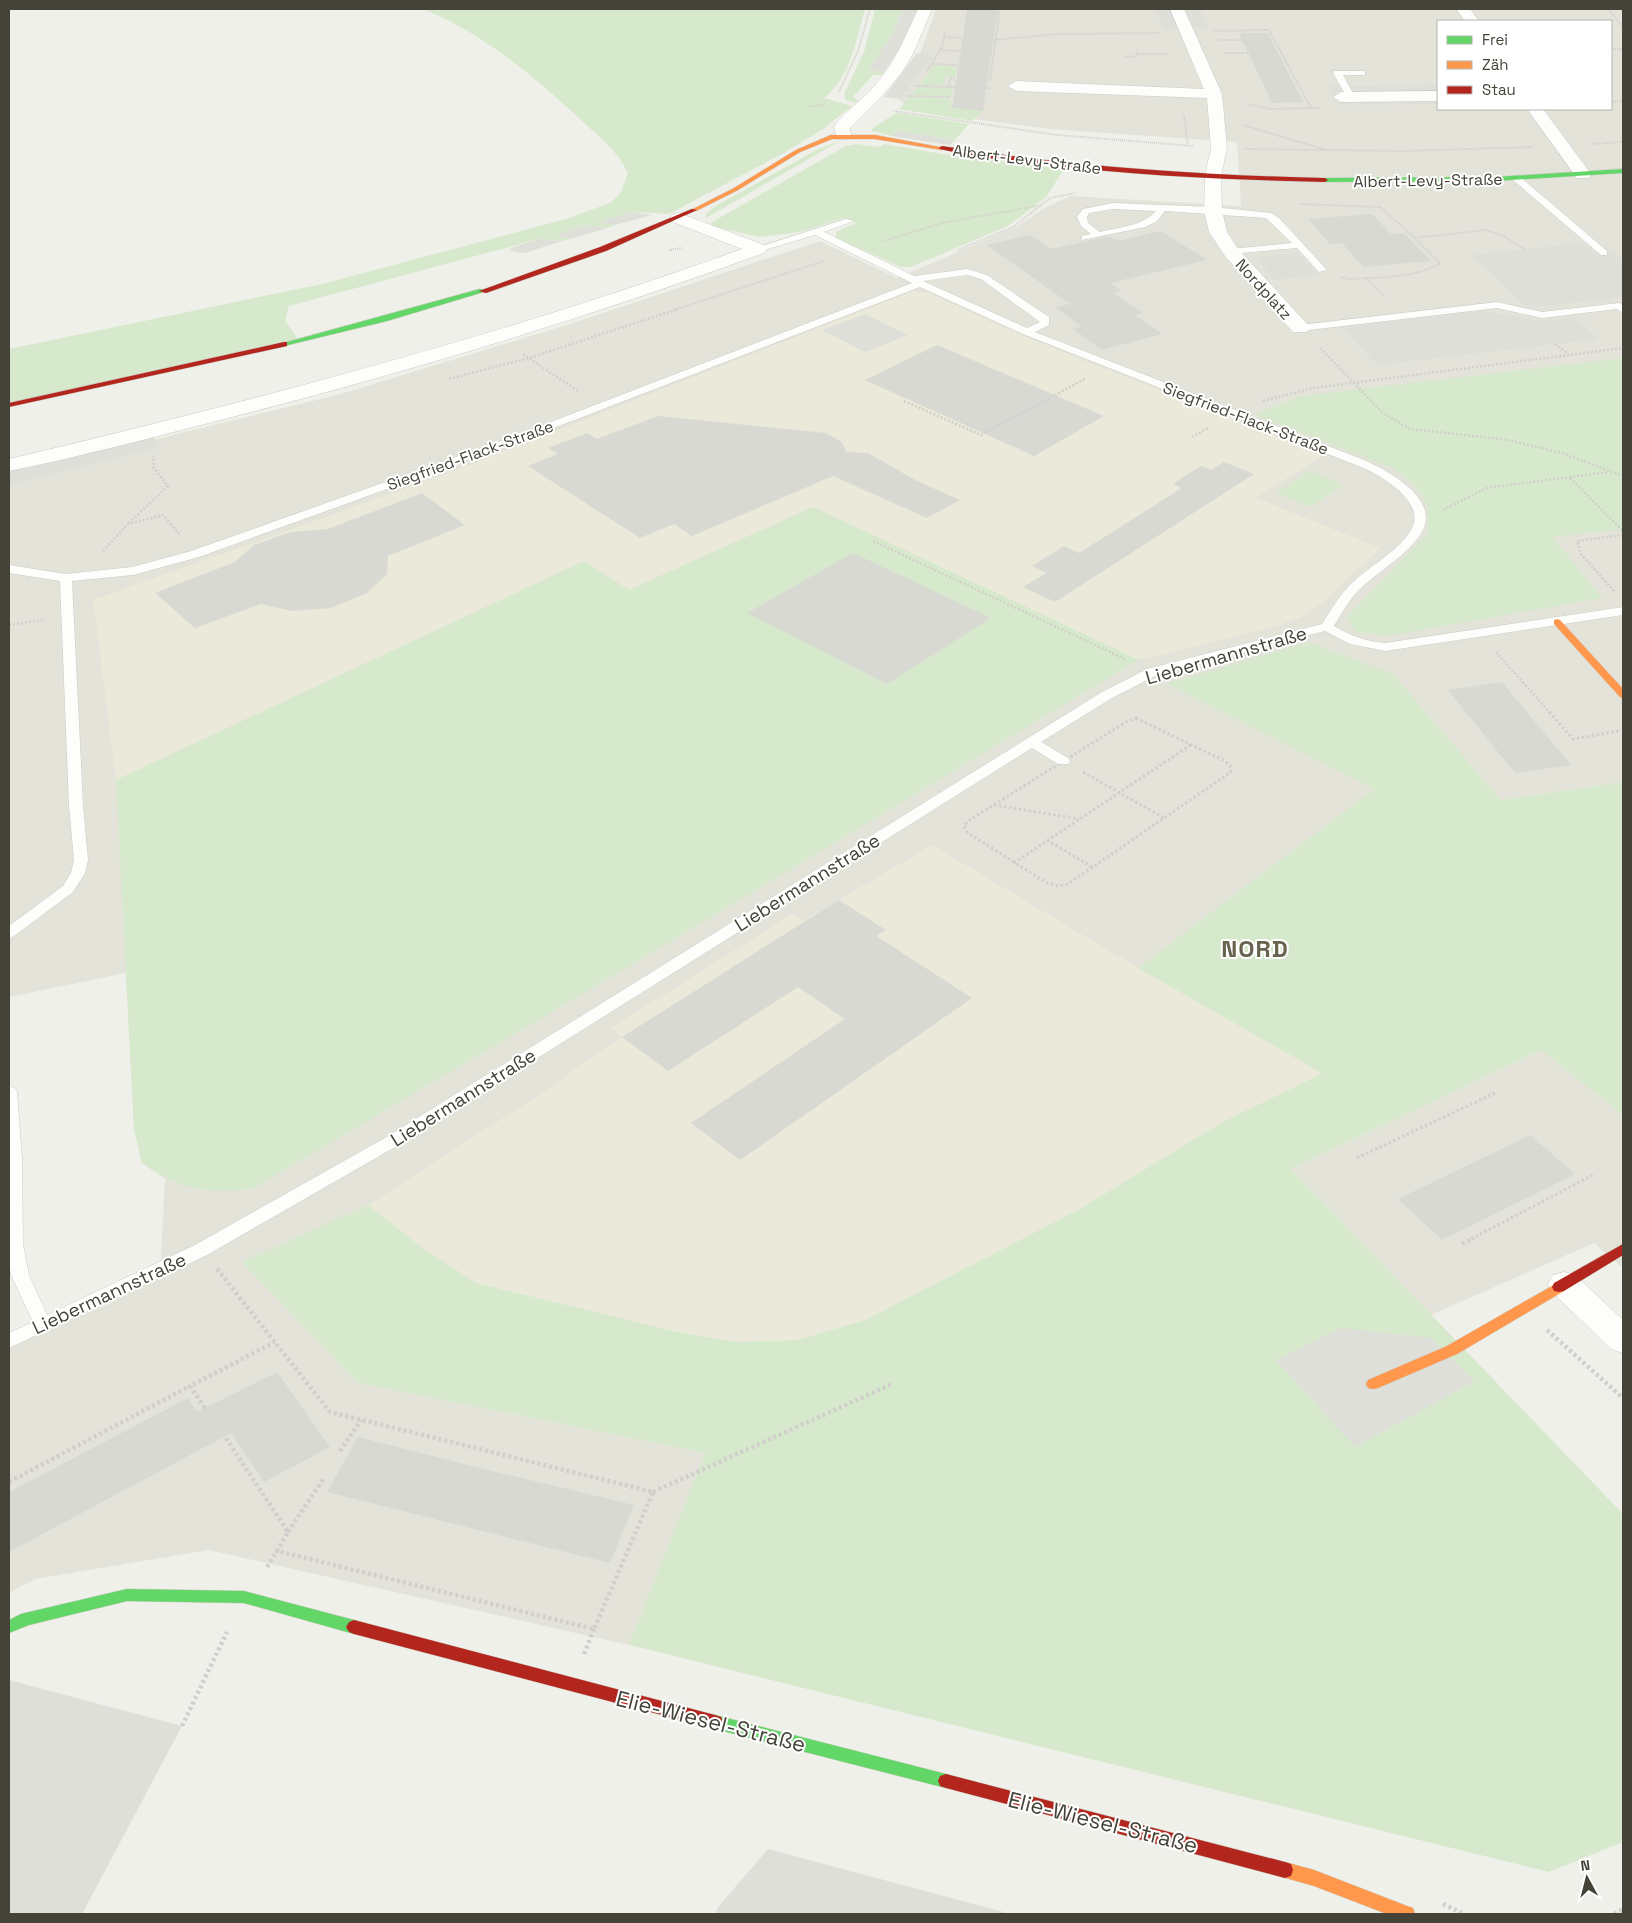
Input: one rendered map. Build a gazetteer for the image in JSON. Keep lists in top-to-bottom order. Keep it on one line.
{"streets":{"street":["Albert-Levy-Straße","Nordplatz","Elie-Wiesel-Straße"],"lane":["Siegfried-Flack-Straße","Liebermannstraße"]},"crossings":[["Albert-Levy-Straße","Nordplatz"]],"districts":["NORD"],"legend":["Frei","Zäh","Stau"],"north":"top"}
